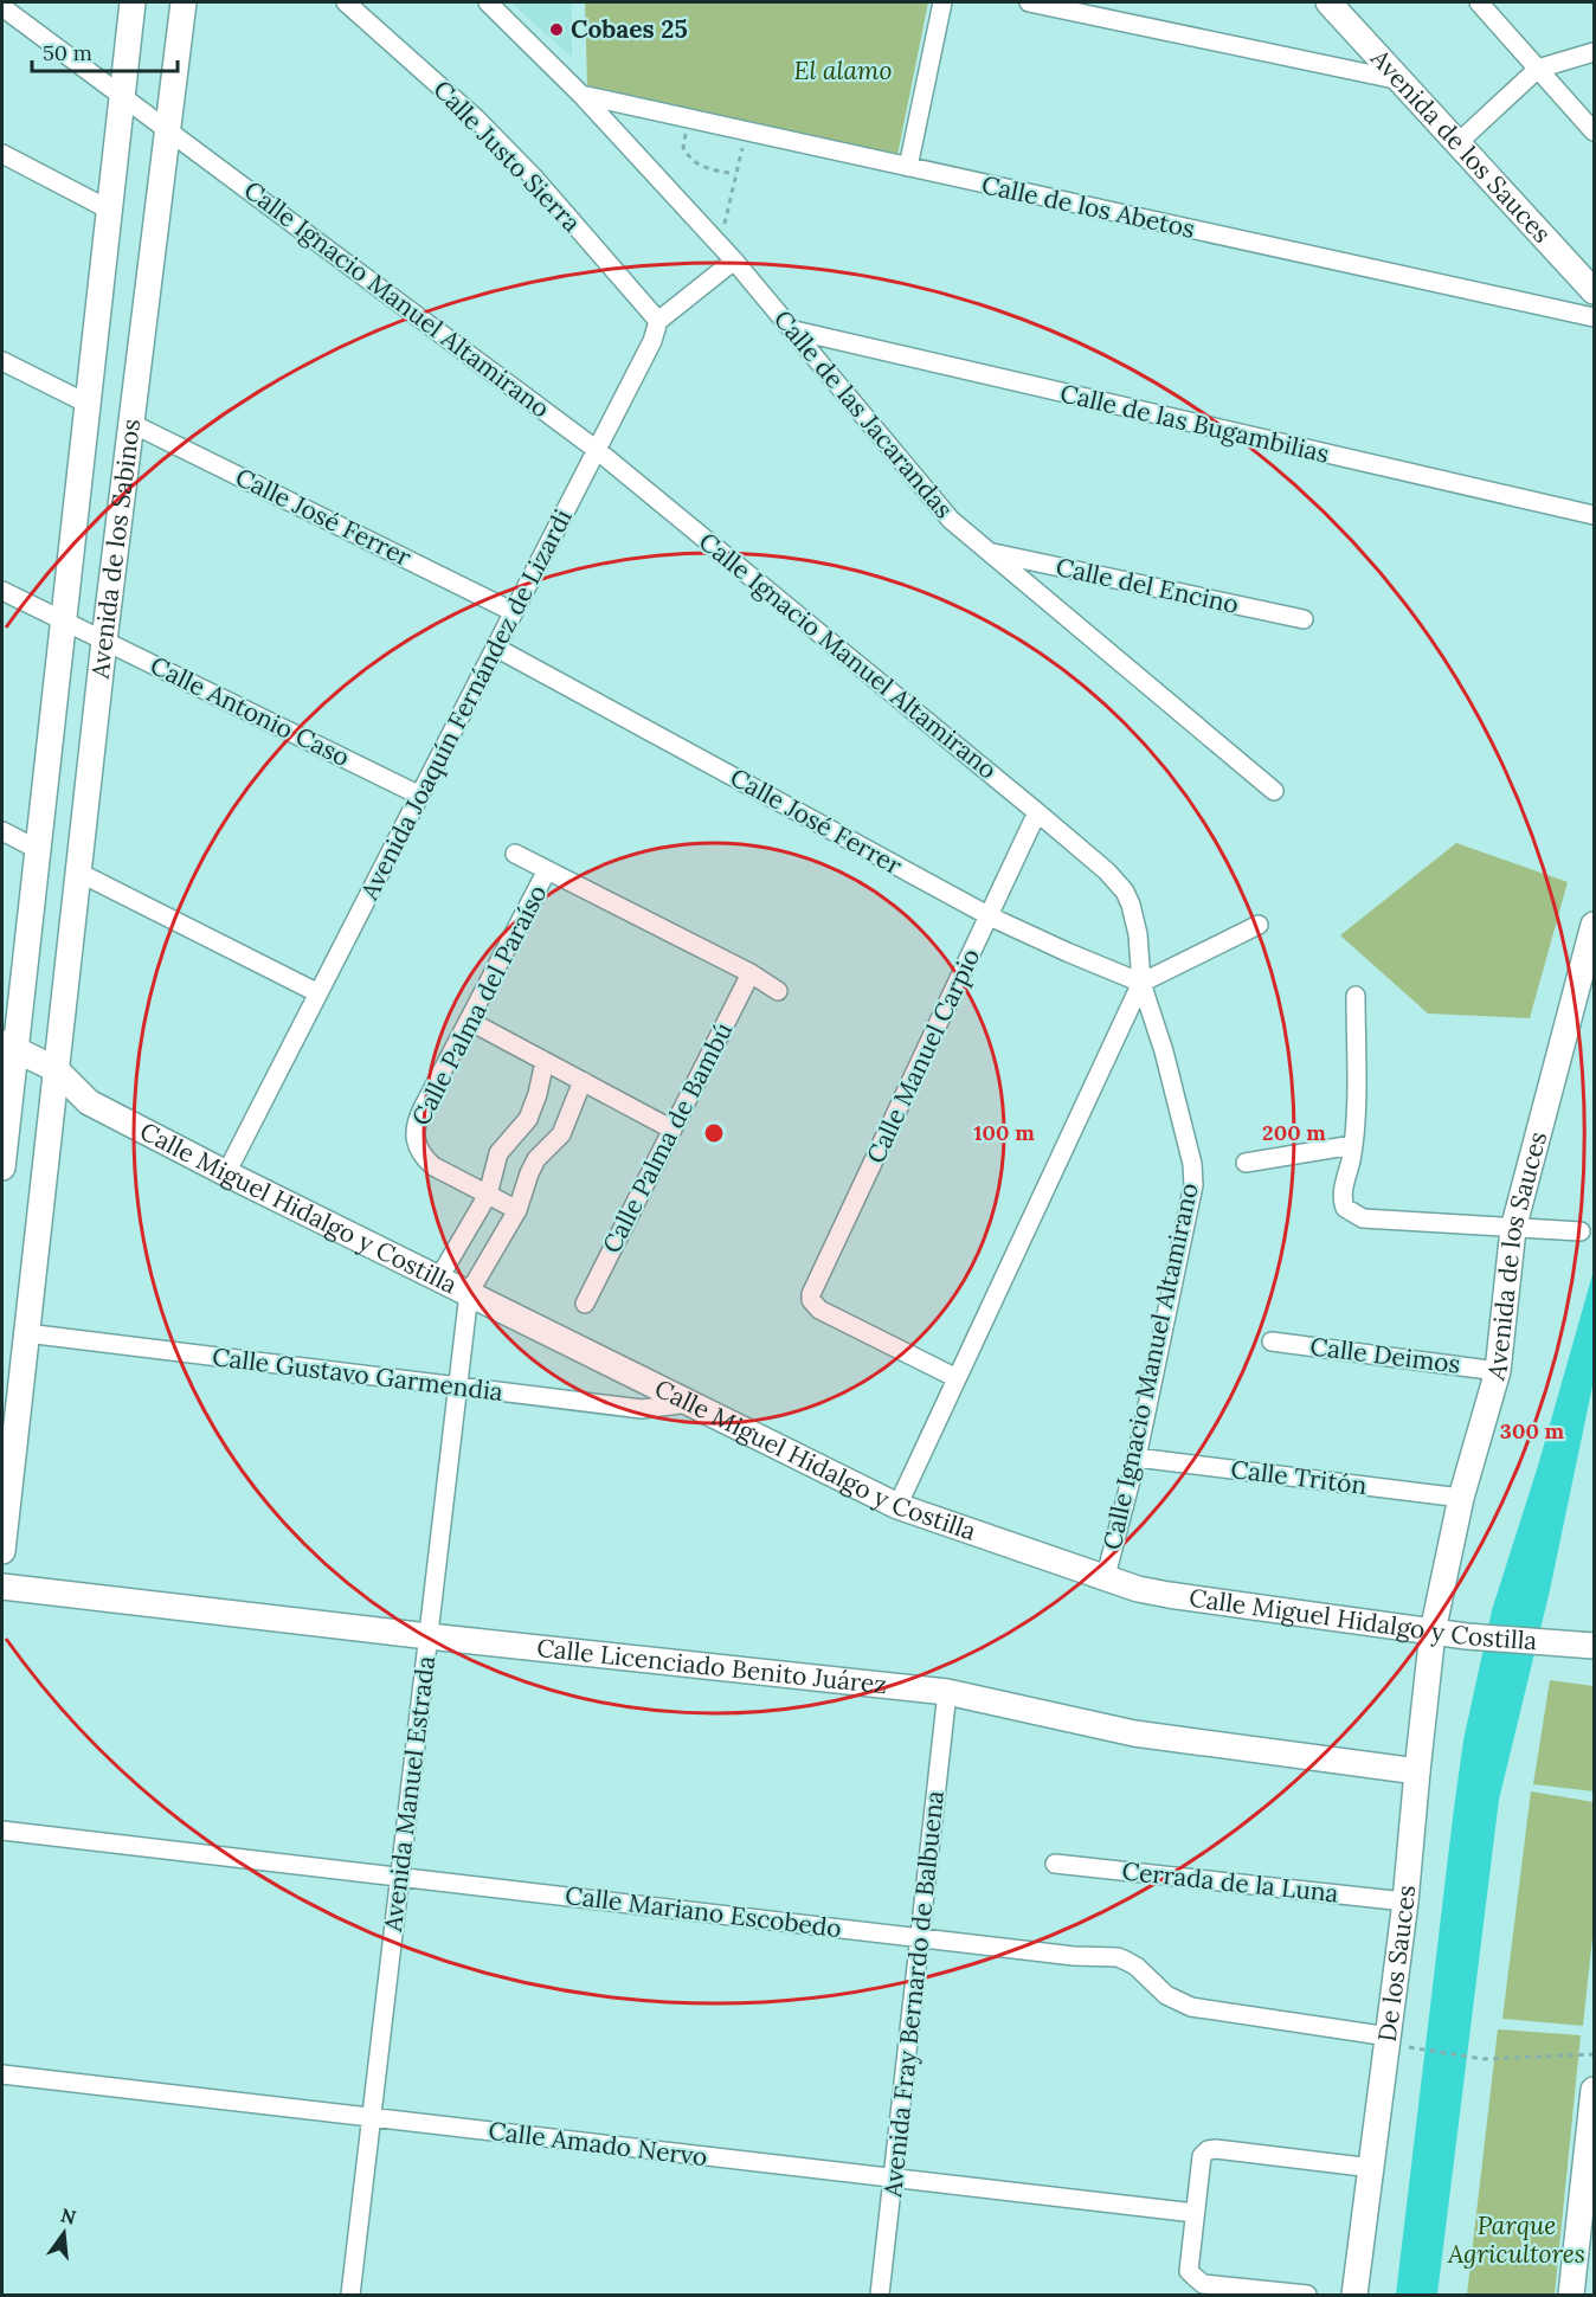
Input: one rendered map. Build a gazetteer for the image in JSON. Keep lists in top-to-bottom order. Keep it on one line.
{"streets":{"main road":["Avenida de los Sauces","Avenida de los Sabinos","Calle Miguel Hidalgo y Costilla","Calle Licenciado Benito Juárez","De los Sauces"],"street":["Calle Justo Sierra","Calle de los Abetos","Calle Ignacio Manuel Altamirano","Calle de las Jacarandas","Calle de las Bugambilias","Calle José Ferrer","Calle del Encino","Avenida Joaquín Fernández de Lizardi","Calle Antonio Caso","Calle Palma del Paraíso","Calle Manuel Carpio","Calle Palma de Bambú","Calle Deimos","Calle Gustavo Garmendia","Calle Tritón","Avenida Manuel Estrada","Cerrada de la Luna","Calle Mariano Escobedo","Avenida Fray Bernardo de Balbuena","Calle Amado Nervo"]},"crossings":[["Avenida de los Sauces","Calle Miguel Hidalgo y Costilla"],["Avenida de los Sauces","Calle Deimos"],["Avenida de los Sauces","Calle Tritón"],["Avenida de los Sauces","De los Sauces"],["Calle Justo Sierra","Avenida Joaquín Fernández de Lizardi"],["Calle de los Abetos","Calle de las Jacarandas"],["Calle Ignacio Manuel Altamirano","Calle José Ferrer"],["Calle Ignacio Manuel Altamirano","Avenida de los Sabinos"],["Calle Ignacio Manuel Altamirano","Avenida Joaquín Fernández de Lizardi"],["Calle Ignacio Manuel Altamirano","Calle Manuel Carpio"],["Calle Ignacio Manuel Altamirano","Calle Miguel Hidalgo y Costilla"],["Calle Ignacio Manuel Altamirano","Calle Tritón"],["Calle de las Jacarandas","Calle de las Bugambilias"],["Calle de las Jacarandas","Calle del Encino"],["Calle José Ferrer","Avenida de los Sabinos"],["Calle José Ferrer","Avenida Joaquín Fernández de Lizardi"],["Calle José Ferrer","Calle Manuel Carpio"],["Avenida de los Sabinos","Calle Antonio Caso"],["Avenida de los Sabinos","Calle Miguel Hidalgo y Costilla"],["Avenida de los Sabinos","Calle Gustavo Garmendia"],["Avenida Joaquín Fernández de Lizardi","Calle Antonio Caso"],["Avenida Joaquín Fernández de Lizardi","Calle Miguel Hidalgo y Costilla"],["Calle Miguel Hidalgo y Costilla","Calle Gustavo Garmendia"],["Calle Miguel Hidalgo y Costilla","Avenida Manuel Estrada"],["Calle Miguel Hidalgo y Costilla","De los Sauces"],["Calle Gustavo Garmendia","Avenida Manuel Estrada"],["Calle Licenciado Benito Juárez","Avenida Manuel Estrada"],["Calle Licenciado Benito Juárez","De los Sauces"],["Calle Licenciado Benito Juárez","Avenida Fray Bernardo de Balbuena"],["Avenida Manuel Estrada","Calle Mariano Escobedo"],["Avenida Manuel Estrada","Calle Amado Nervo"],["Cerrada de la Luna","De los Sauces"],["Calle Mariano Escobedo","De los Sauces"],["Calle Mariano Escobedo","Avenida Fray Bernardo de Balbuena"],["Avenida Fray Bernardo de Balbuena","Calle Amado Nervo"]],"parks":["El alamo","Parque Agricultores"],"places":["Cobaes 25"],"scale_bar":"50 m","north":"top","rings":["100 m","200 m","300 m"]}
